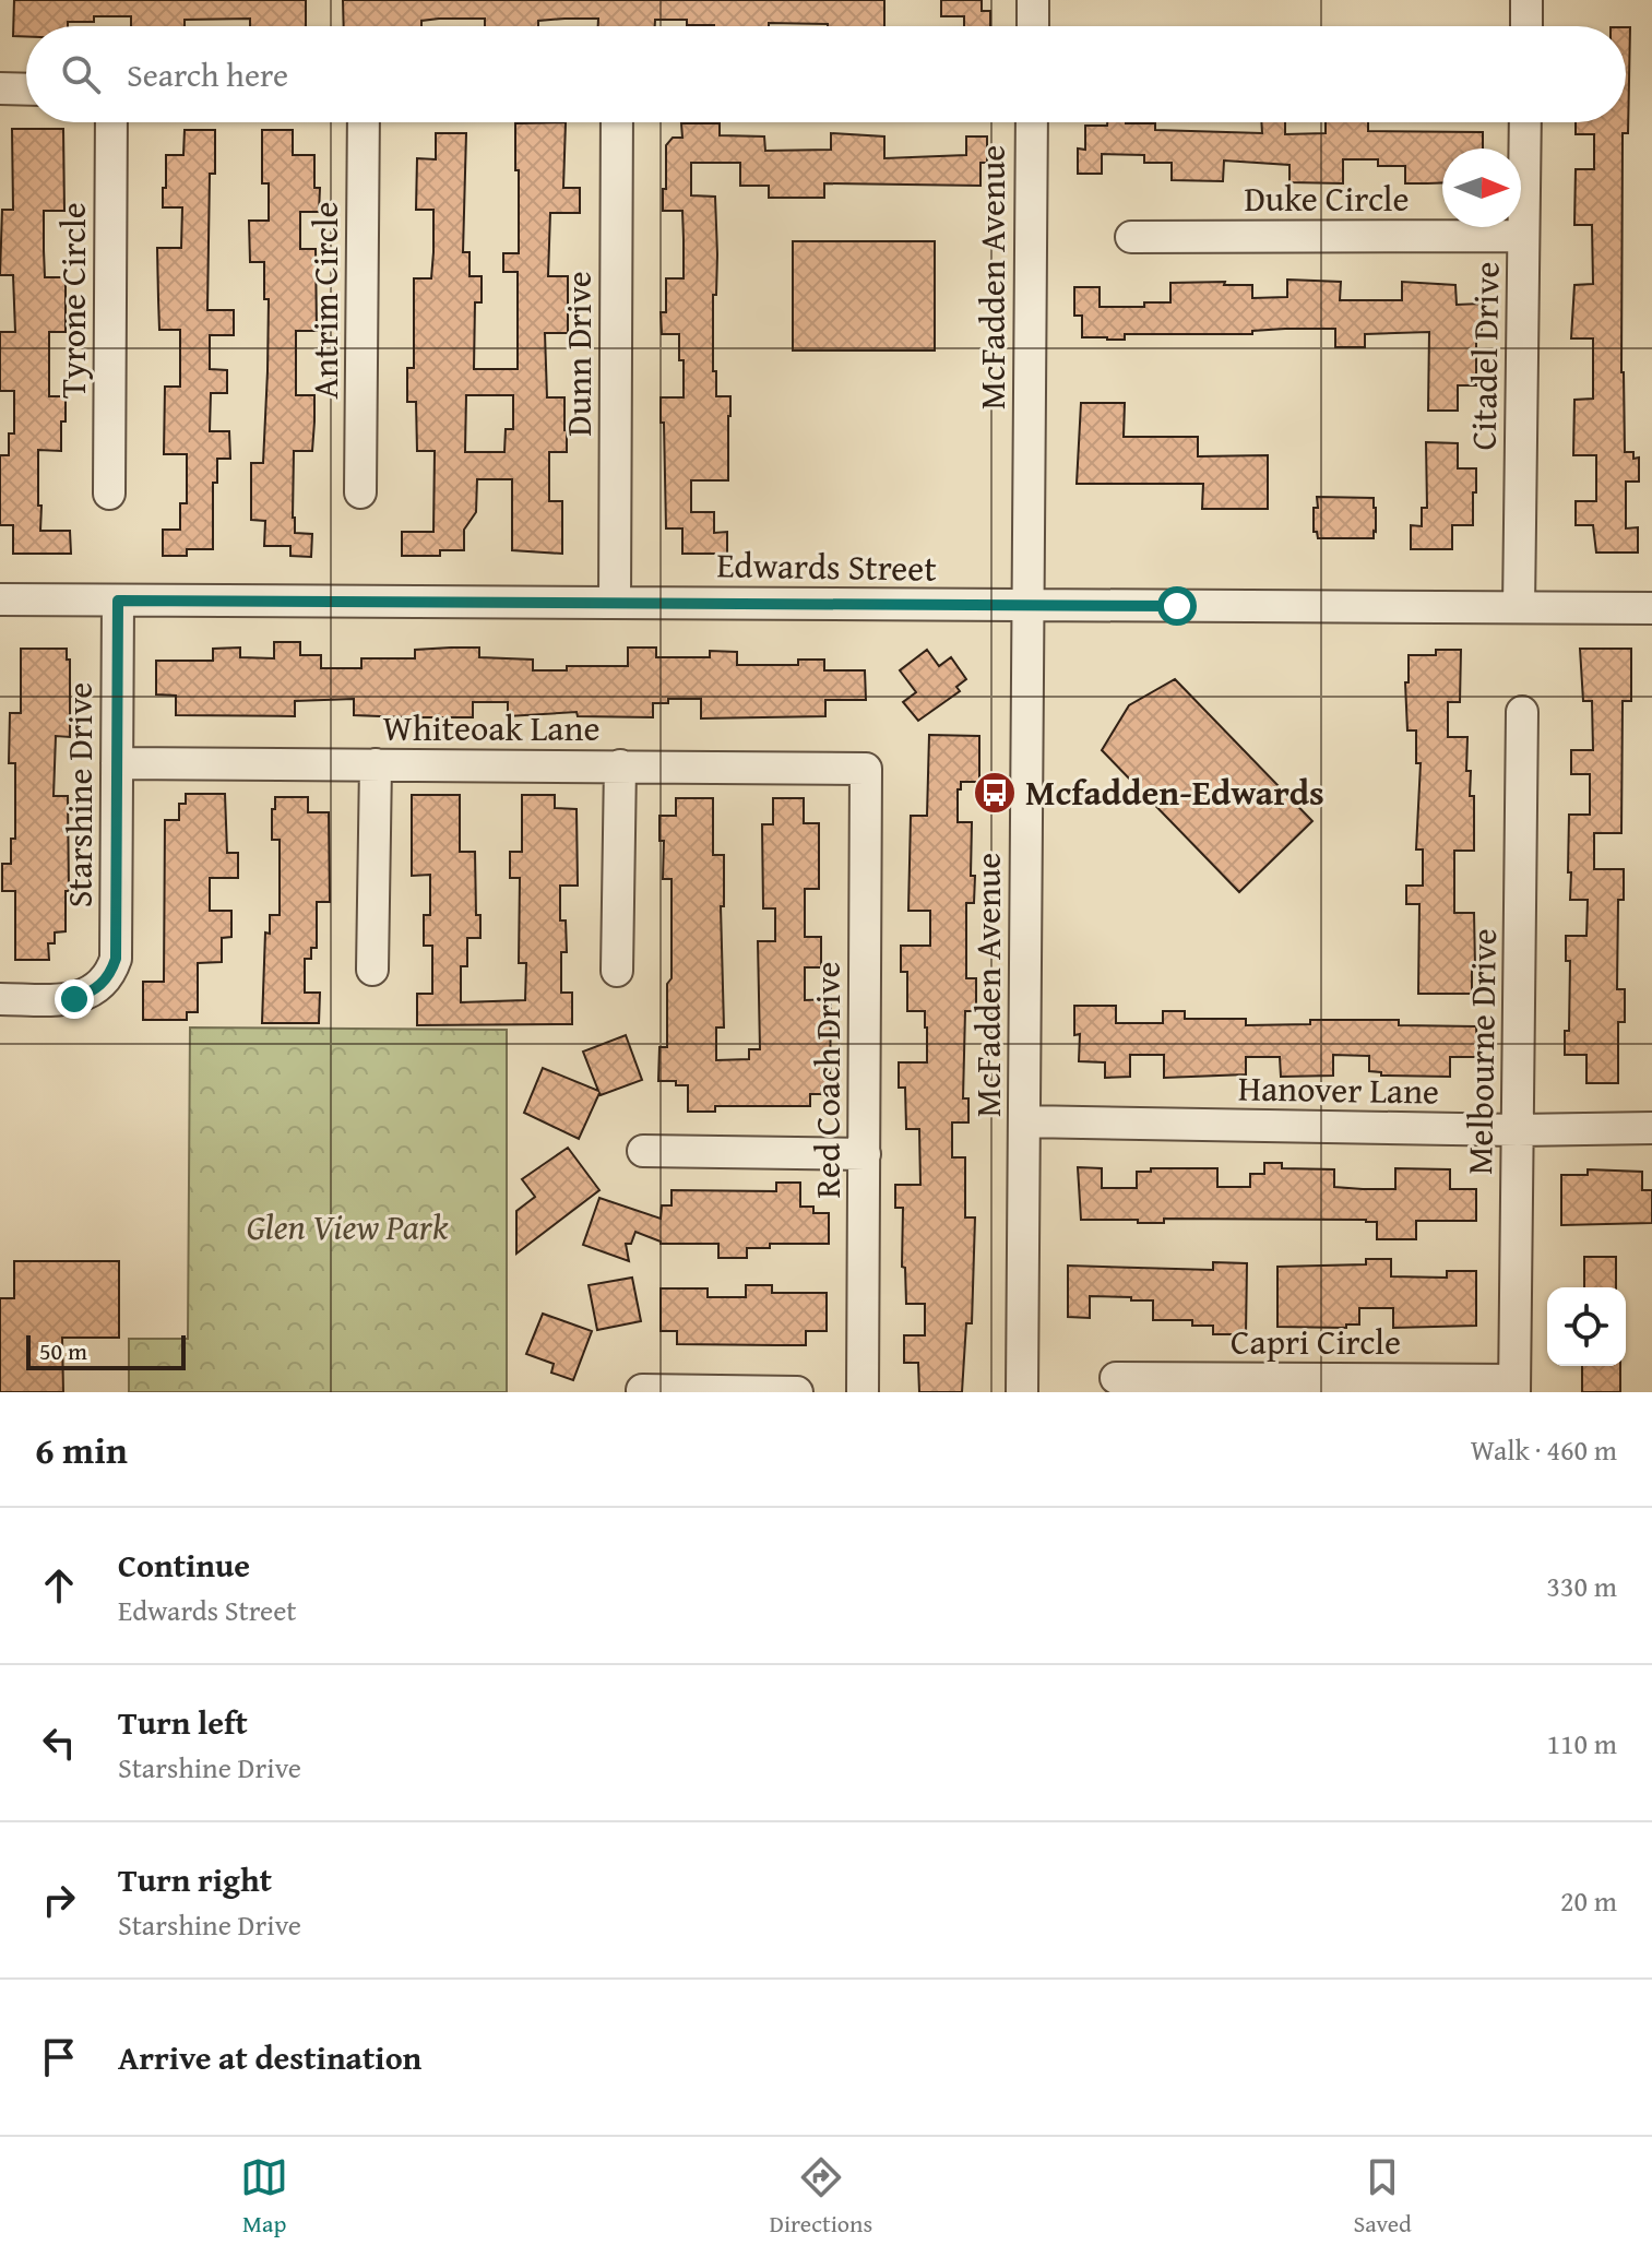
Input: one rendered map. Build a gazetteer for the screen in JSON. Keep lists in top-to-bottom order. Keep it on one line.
{"streets":{"street":["Duke Circle","McFadden Avenue","Tyrone Circle","Antrim Circle","Dunn Drive","Citadel Drive","Edwards Street","Whiteoak Lane","Starshine Drive","Melbourne Drive","Red Coach Drive","Hanover Lane","Capri Circle"]},"crossings":[["Duke Circle","Citadel Drive"],["McFadden Avenue","Edwards Street"],["McFadden Avenue","Hanover Lane"],["Dunn Drive","Edwards Street"],["Citadel Drive","Edwards Street"],["Edwards Street","Starshine Drive"],["Whiteoak Lane","Starshine Drive"],["Whiteoak Lane","Red Coach Drive"],["Melbourne Drive","Hanover Lane"],["Melbourne Drive","Capri Circle"]],"parks":["Glen View Park"],"places":{"bus stop":["Mcfadden-Edwards"]},"scale_bar":"50 m","north":"right","page":{"search":"Search here","scale":"50 m","heading":["6 min","Walk · 460 m"],"list":[["Continue","Edwards Street","330 m"],["Turn left","Starshine Drive","110 m"],["Turn right","Starshine Drive","20 m"],"Arrive at destination"],"nav":["Map","Directions","Saved"]}}
